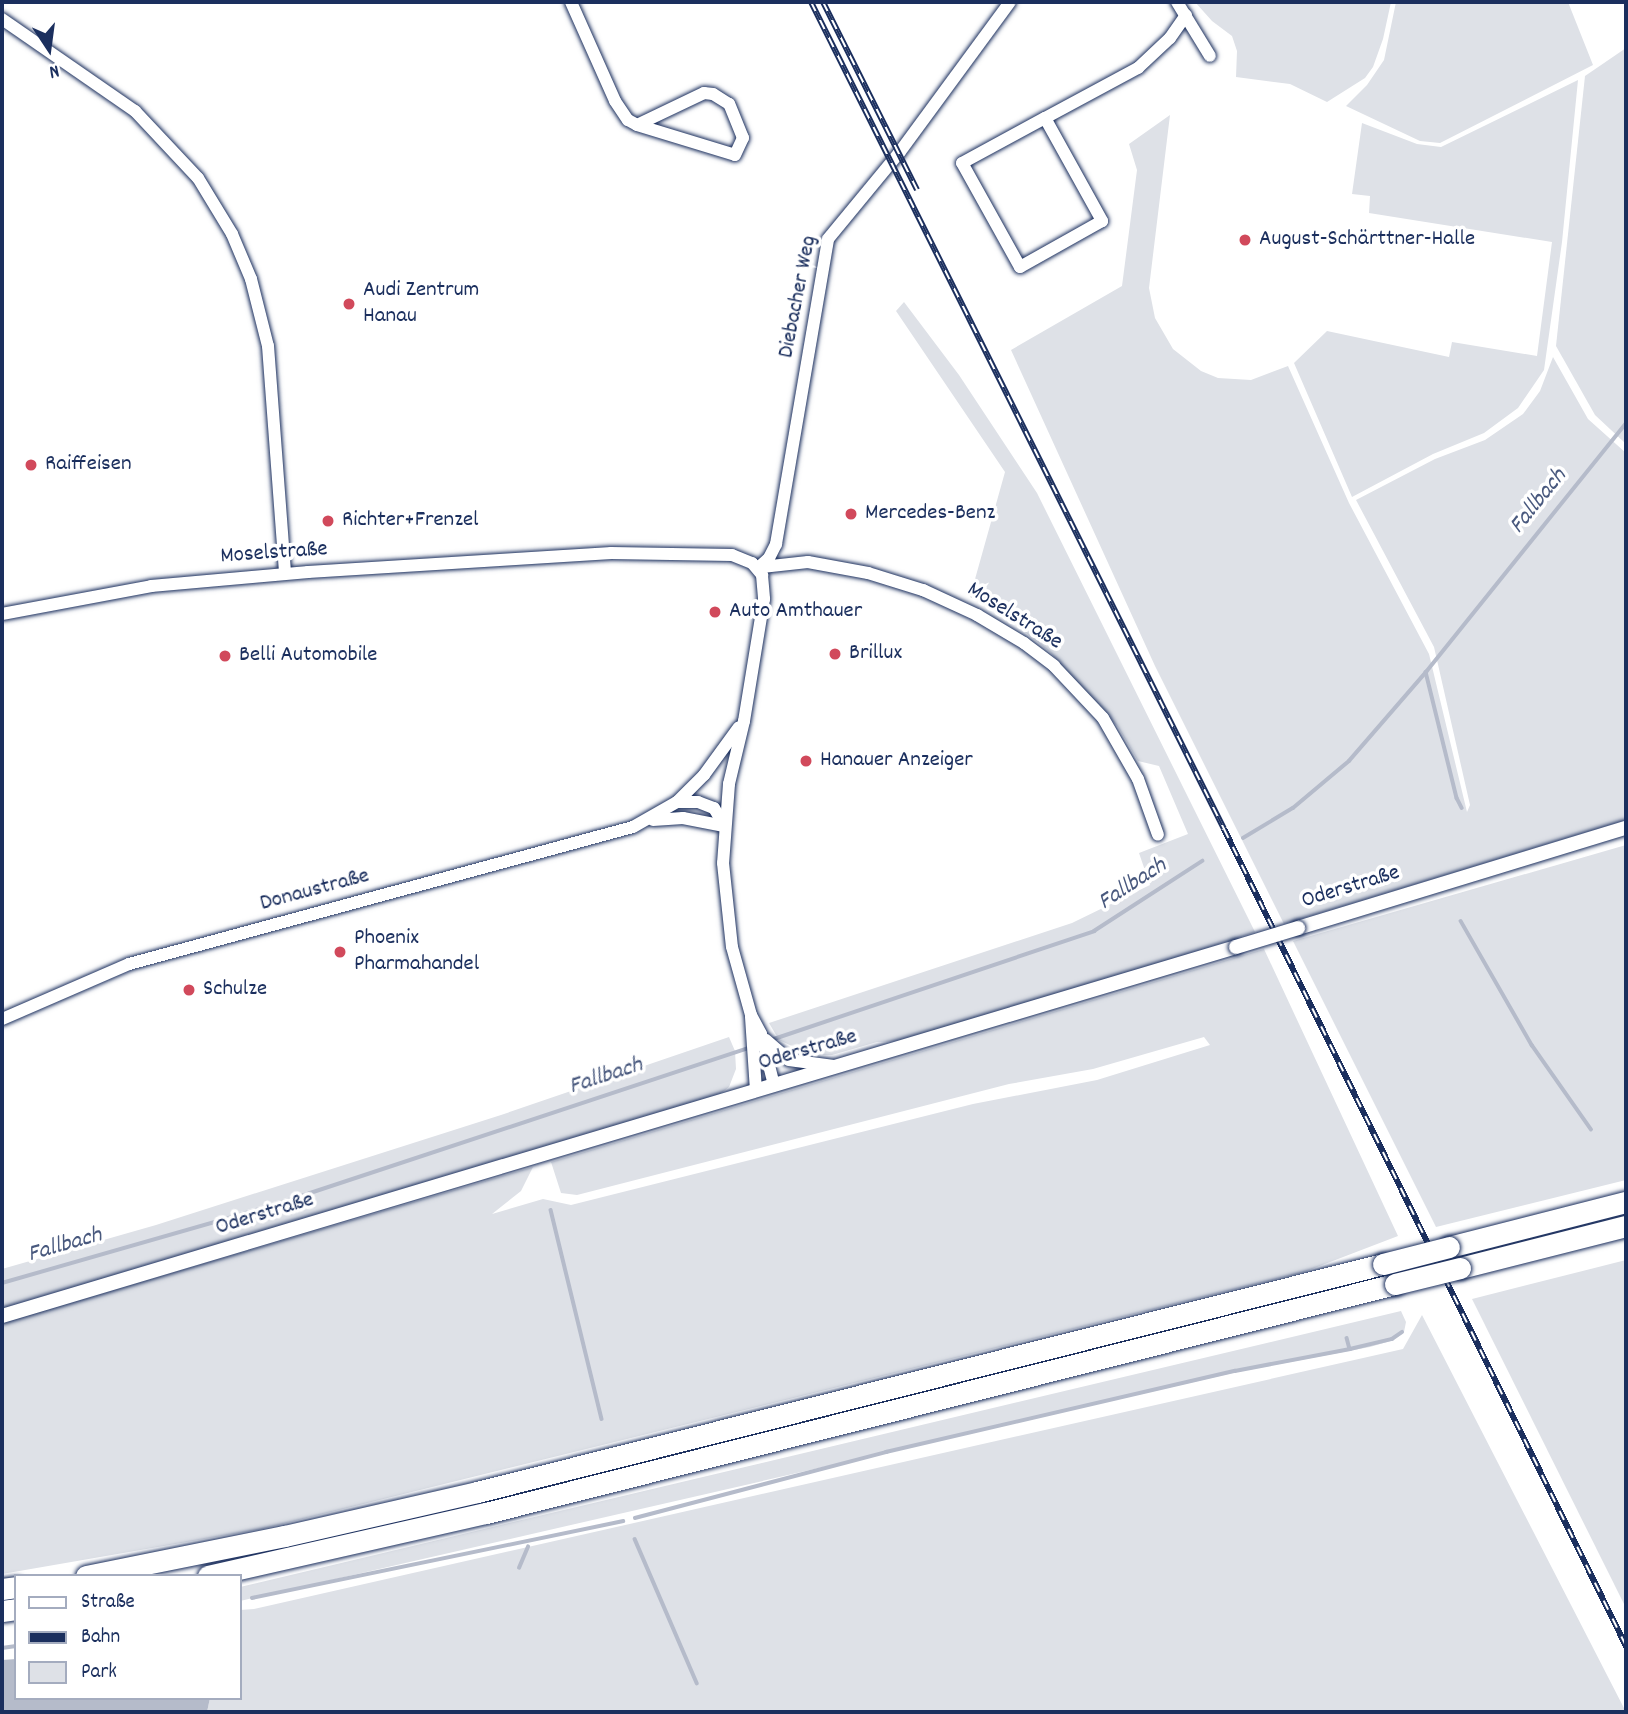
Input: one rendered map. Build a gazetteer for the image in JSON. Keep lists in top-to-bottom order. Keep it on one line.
{"streets":{"street":["Diebacher Weg","Moselstraße","Oderstraße","Donaustraße"]},"crossings":[["Diebacher Weg","Moselstraße"]],"water":["Fallbach"],"places":["August-Schärttner-Halle","Audi Zentrum Hanau","Raiffeisen","Mercedes-Benz","Richter+Frenzel","Auto Amthauer","Brillux","Belli Automobile","Hanauer Anzeiger","Phoenix Pharmahandel","Schulze"],"legend":["Straße","Bahn","Park"],"north":"bottom"}
